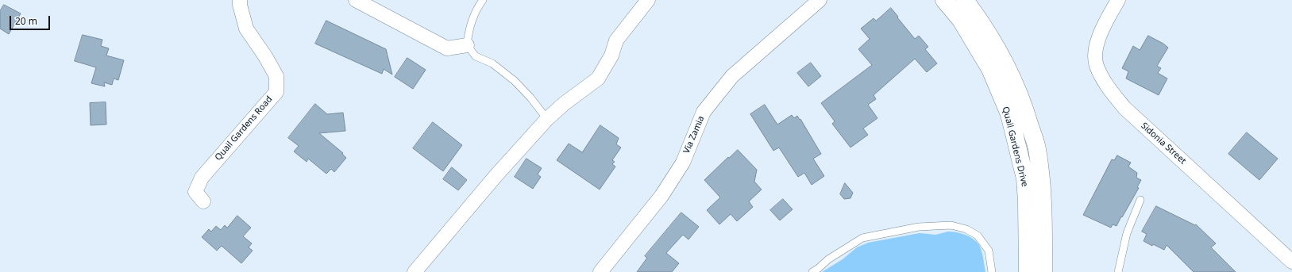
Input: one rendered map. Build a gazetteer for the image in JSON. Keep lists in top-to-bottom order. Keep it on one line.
{"streets":{"main road":["Quail Gardens Drive"],"street":["Quail Gardens Road","Via Zamia","Sidonia Street"]},"scale_bar":"20 m"}
